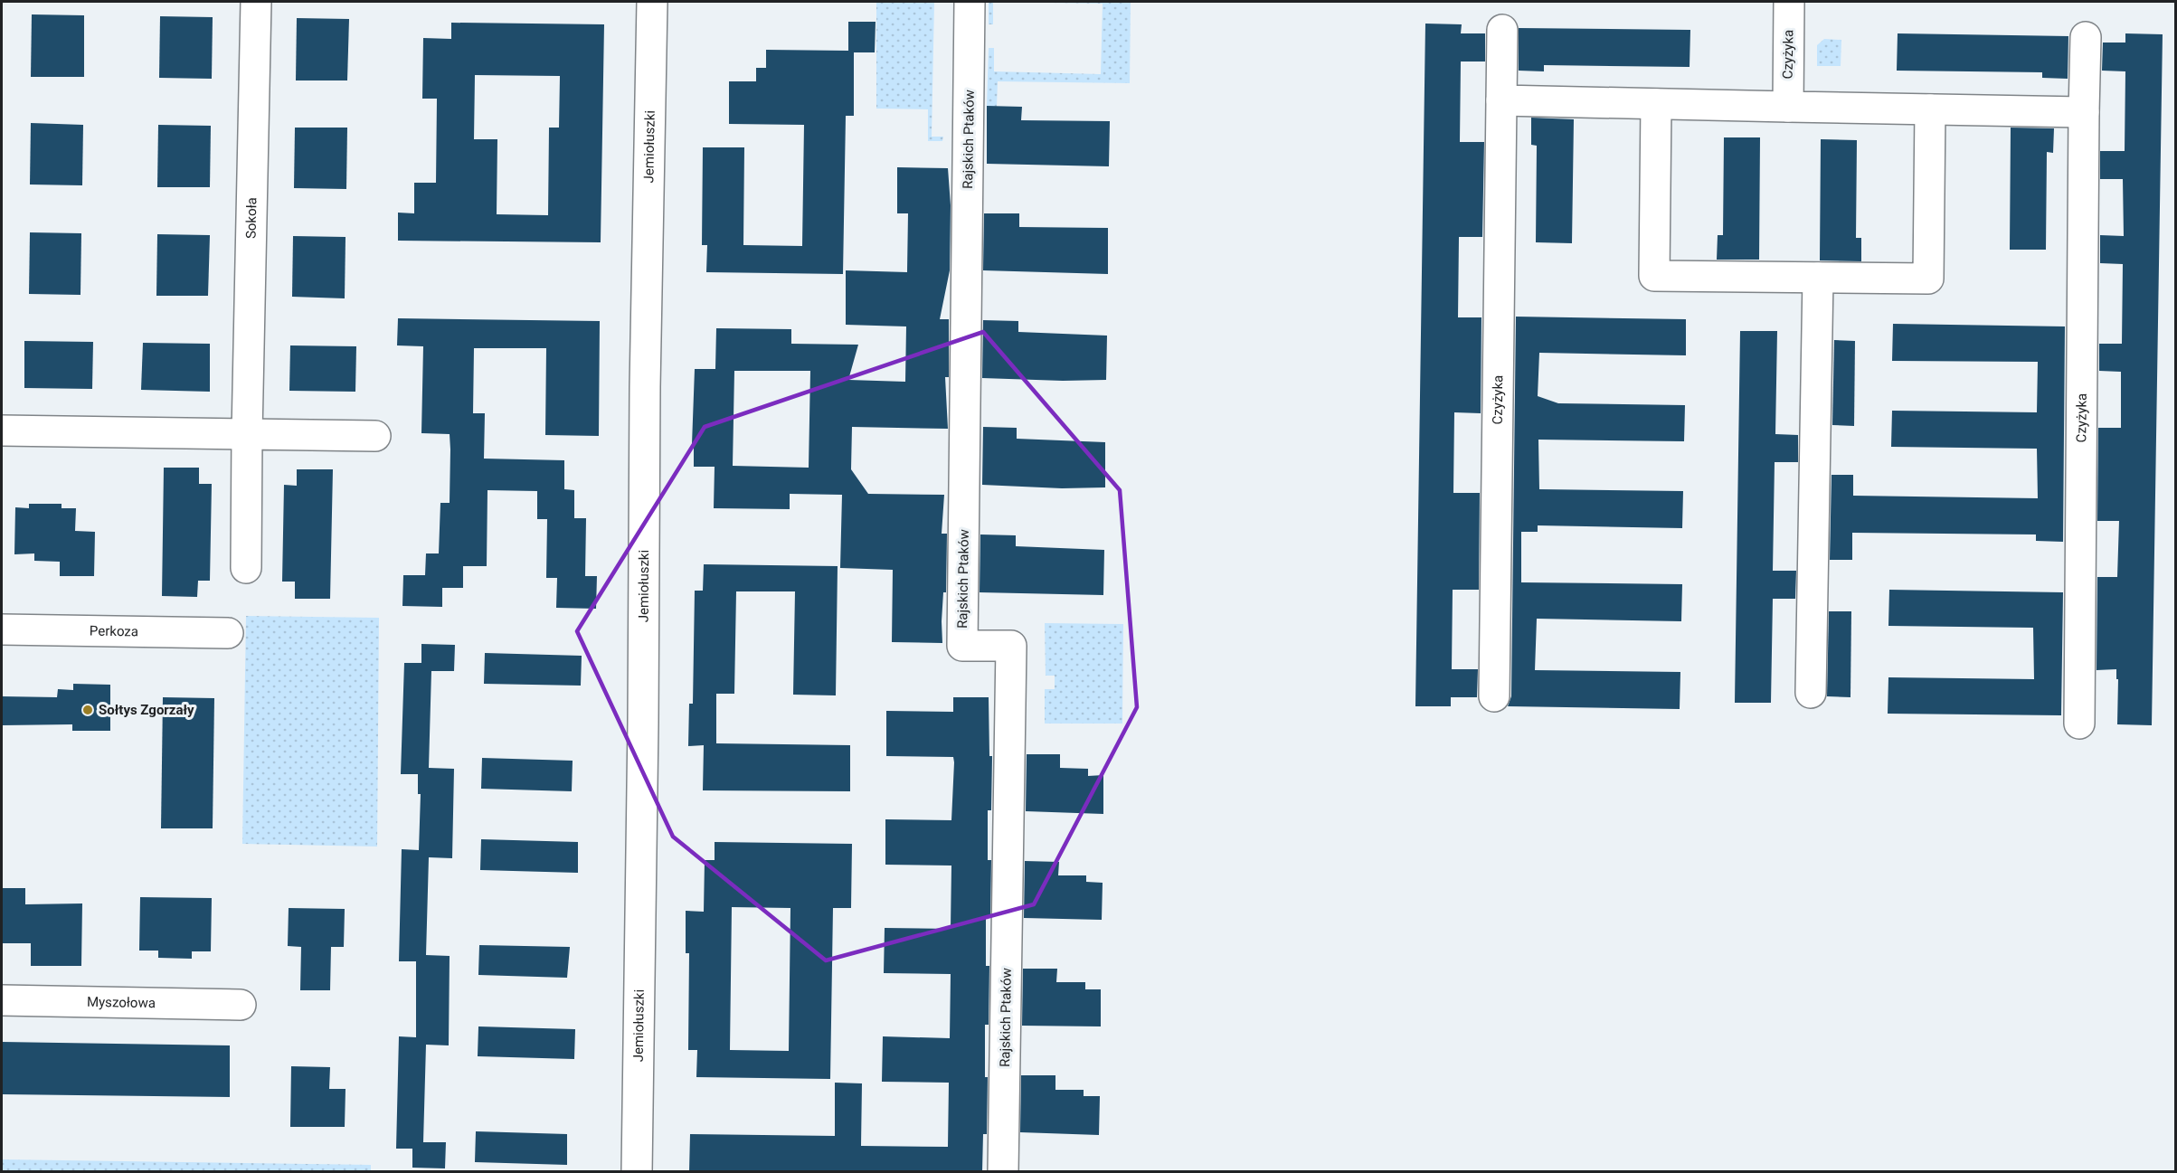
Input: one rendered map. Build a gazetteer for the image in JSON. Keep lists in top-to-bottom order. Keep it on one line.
{"streets":{"street":["Czyżyka","Rajskich Ptaków","Jemiołuszki","Sokoła","Perkoza","Myszołowa"]},"places":["Sołtys Zgorzały"]}
